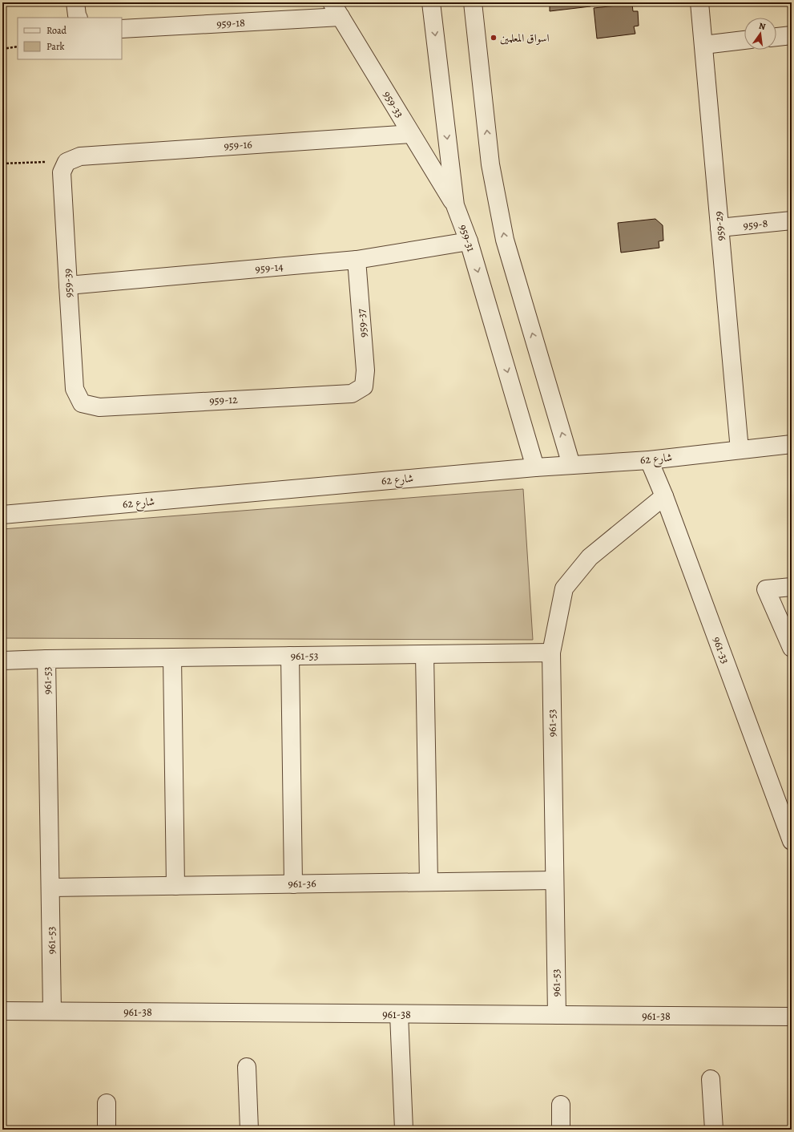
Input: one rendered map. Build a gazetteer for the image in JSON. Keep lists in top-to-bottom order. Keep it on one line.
{"streets":{"street":["959-18","959-33","959-16","959-8","959-29","959-31","959-14","959-39","959-37","959-12","شارع 62","961-33","961-53","961-36","961-38"]},"crossings":[["959-18","959-33"],["959-33","959-16"],["959-33","959-31"],["959-16","959-39"],["959-8","959-29"],["959-29","شارع 62"],["959-31","959-14"],["959-31","شارع 62"],["959-14","959-39"],["959-14","959-37"],["959-39","959-12"],["959-37","959-12"],["شارع 62","961-33"],["961-53","961-36"],["961-53","961-38"]],"places":["اسواق المعلمين"],"legend":["Road","Park"],"north":"top"}
